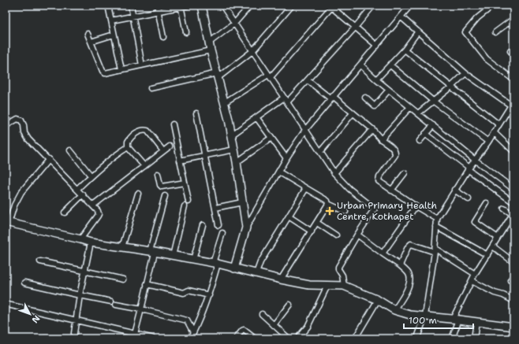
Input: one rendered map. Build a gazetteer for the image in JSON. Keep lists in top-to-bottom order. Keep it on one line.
{"places":{"health":["Urban Primary Health Centre, Kothapet"]},"scale_bar":"100 m","north":"bottom right"}
